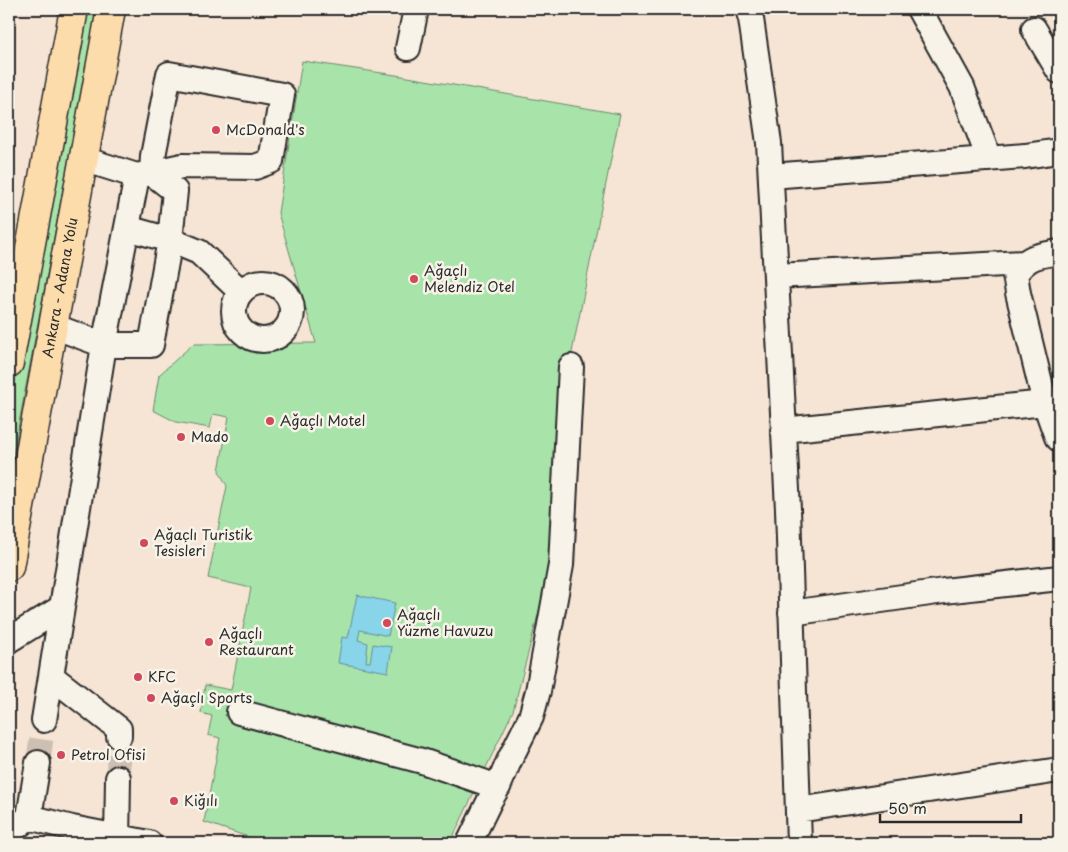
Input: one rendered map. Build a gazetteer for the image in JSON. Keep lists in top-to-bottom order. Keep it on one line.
{"streets":{"highway":["Ankara - Adana Yolu"]},"places":["McDonald's","Ağaçlı Melendiz Otel","Ağaçlı Motel","Mado","Ağaçlı Turistik Tesisleri","Ağaçlı Yüzme Havuzu","Ağaçlı Restaurant","KFC","Ağaçlı Sports","Petrol Ofisi","Kiğılı"],"scale_bar":"50 m"}
